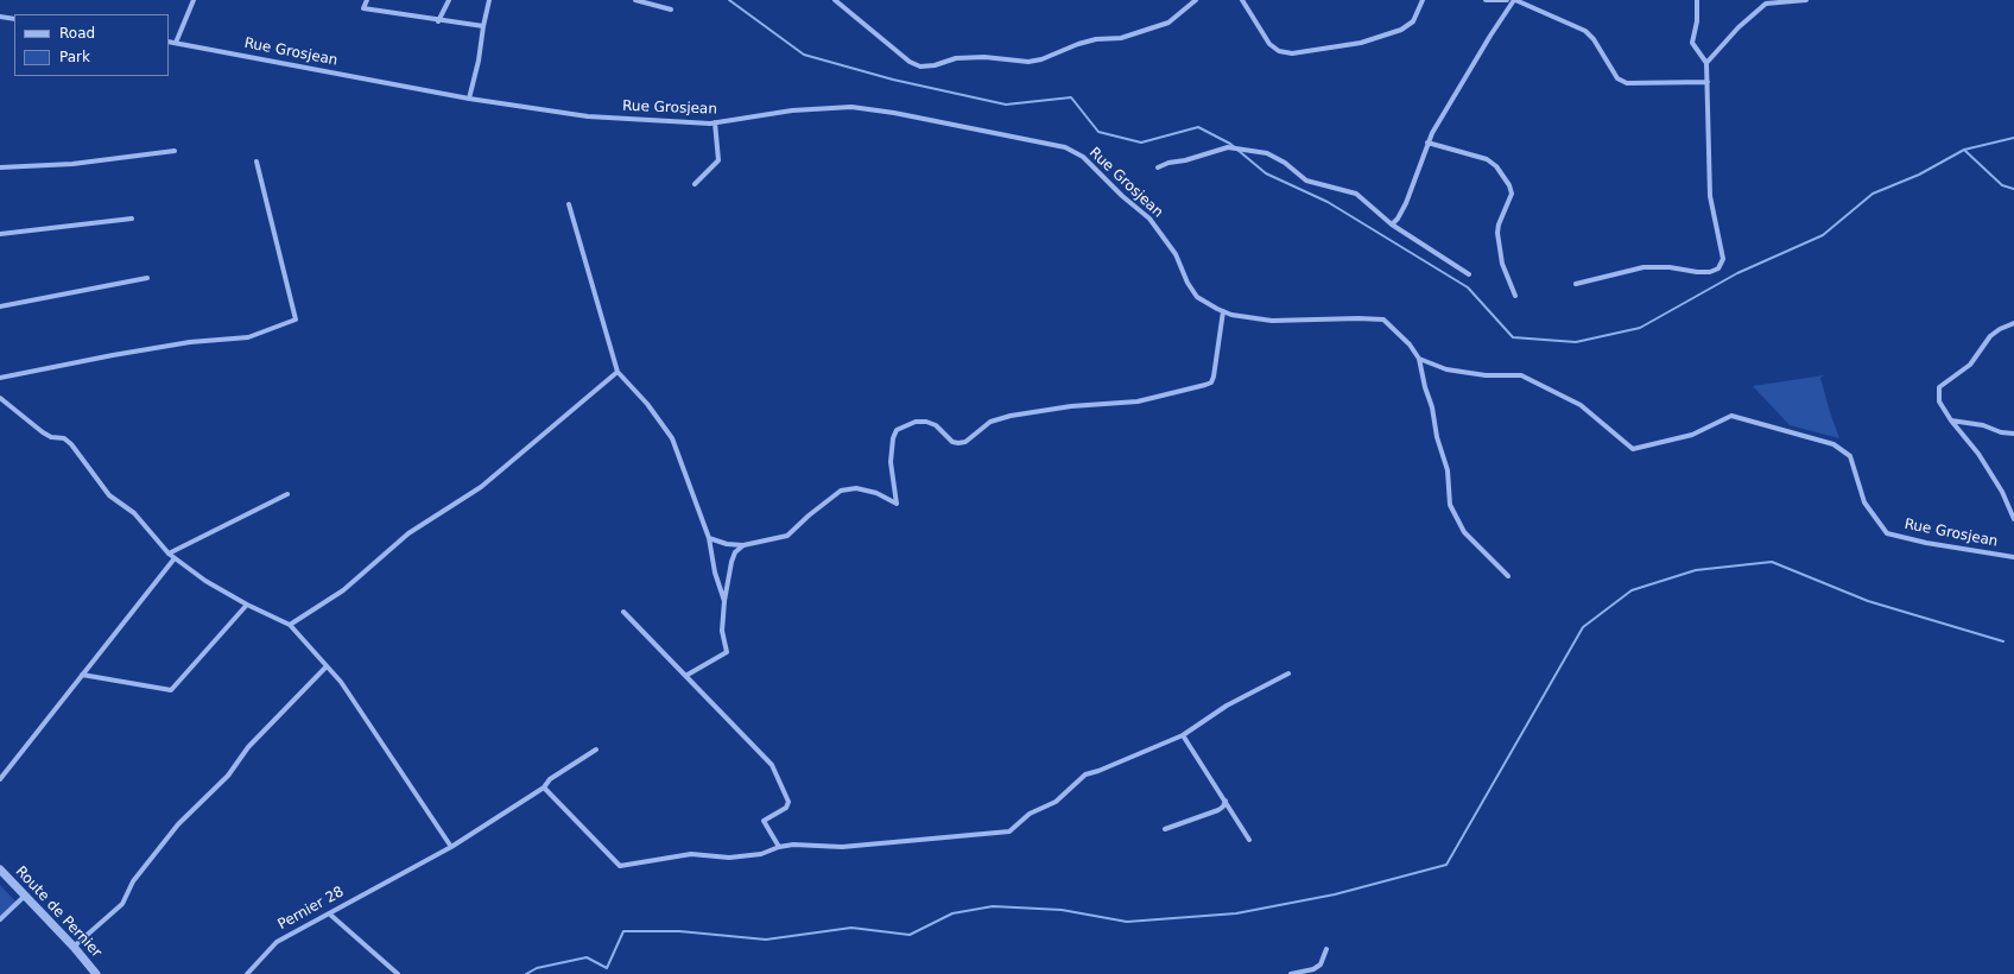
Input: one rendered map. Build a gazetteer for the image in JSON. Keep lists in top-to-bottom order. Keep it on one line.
{"streets":{"street":["Rue Grosjean","Pernier 28","Route de Pernier"]},"legend":["Road","Park"]}
